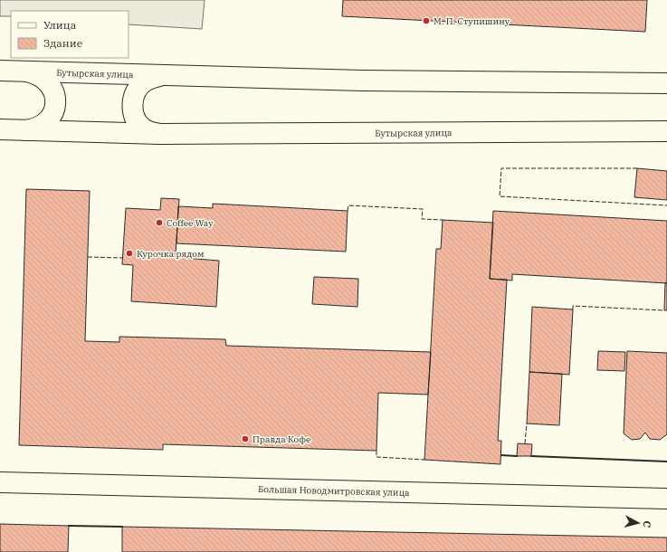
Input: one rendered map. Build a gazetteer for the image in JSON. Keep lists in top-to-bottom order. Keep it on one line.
{"streets":{"main road":["Бутырская улица","Большая Новодмитровская улица"]},"places":["М. П. Ступишину","Coffee Way","Курочка рядом","Правда Кофе"],"legend":["Улица","Здание"],"north":"right"}
